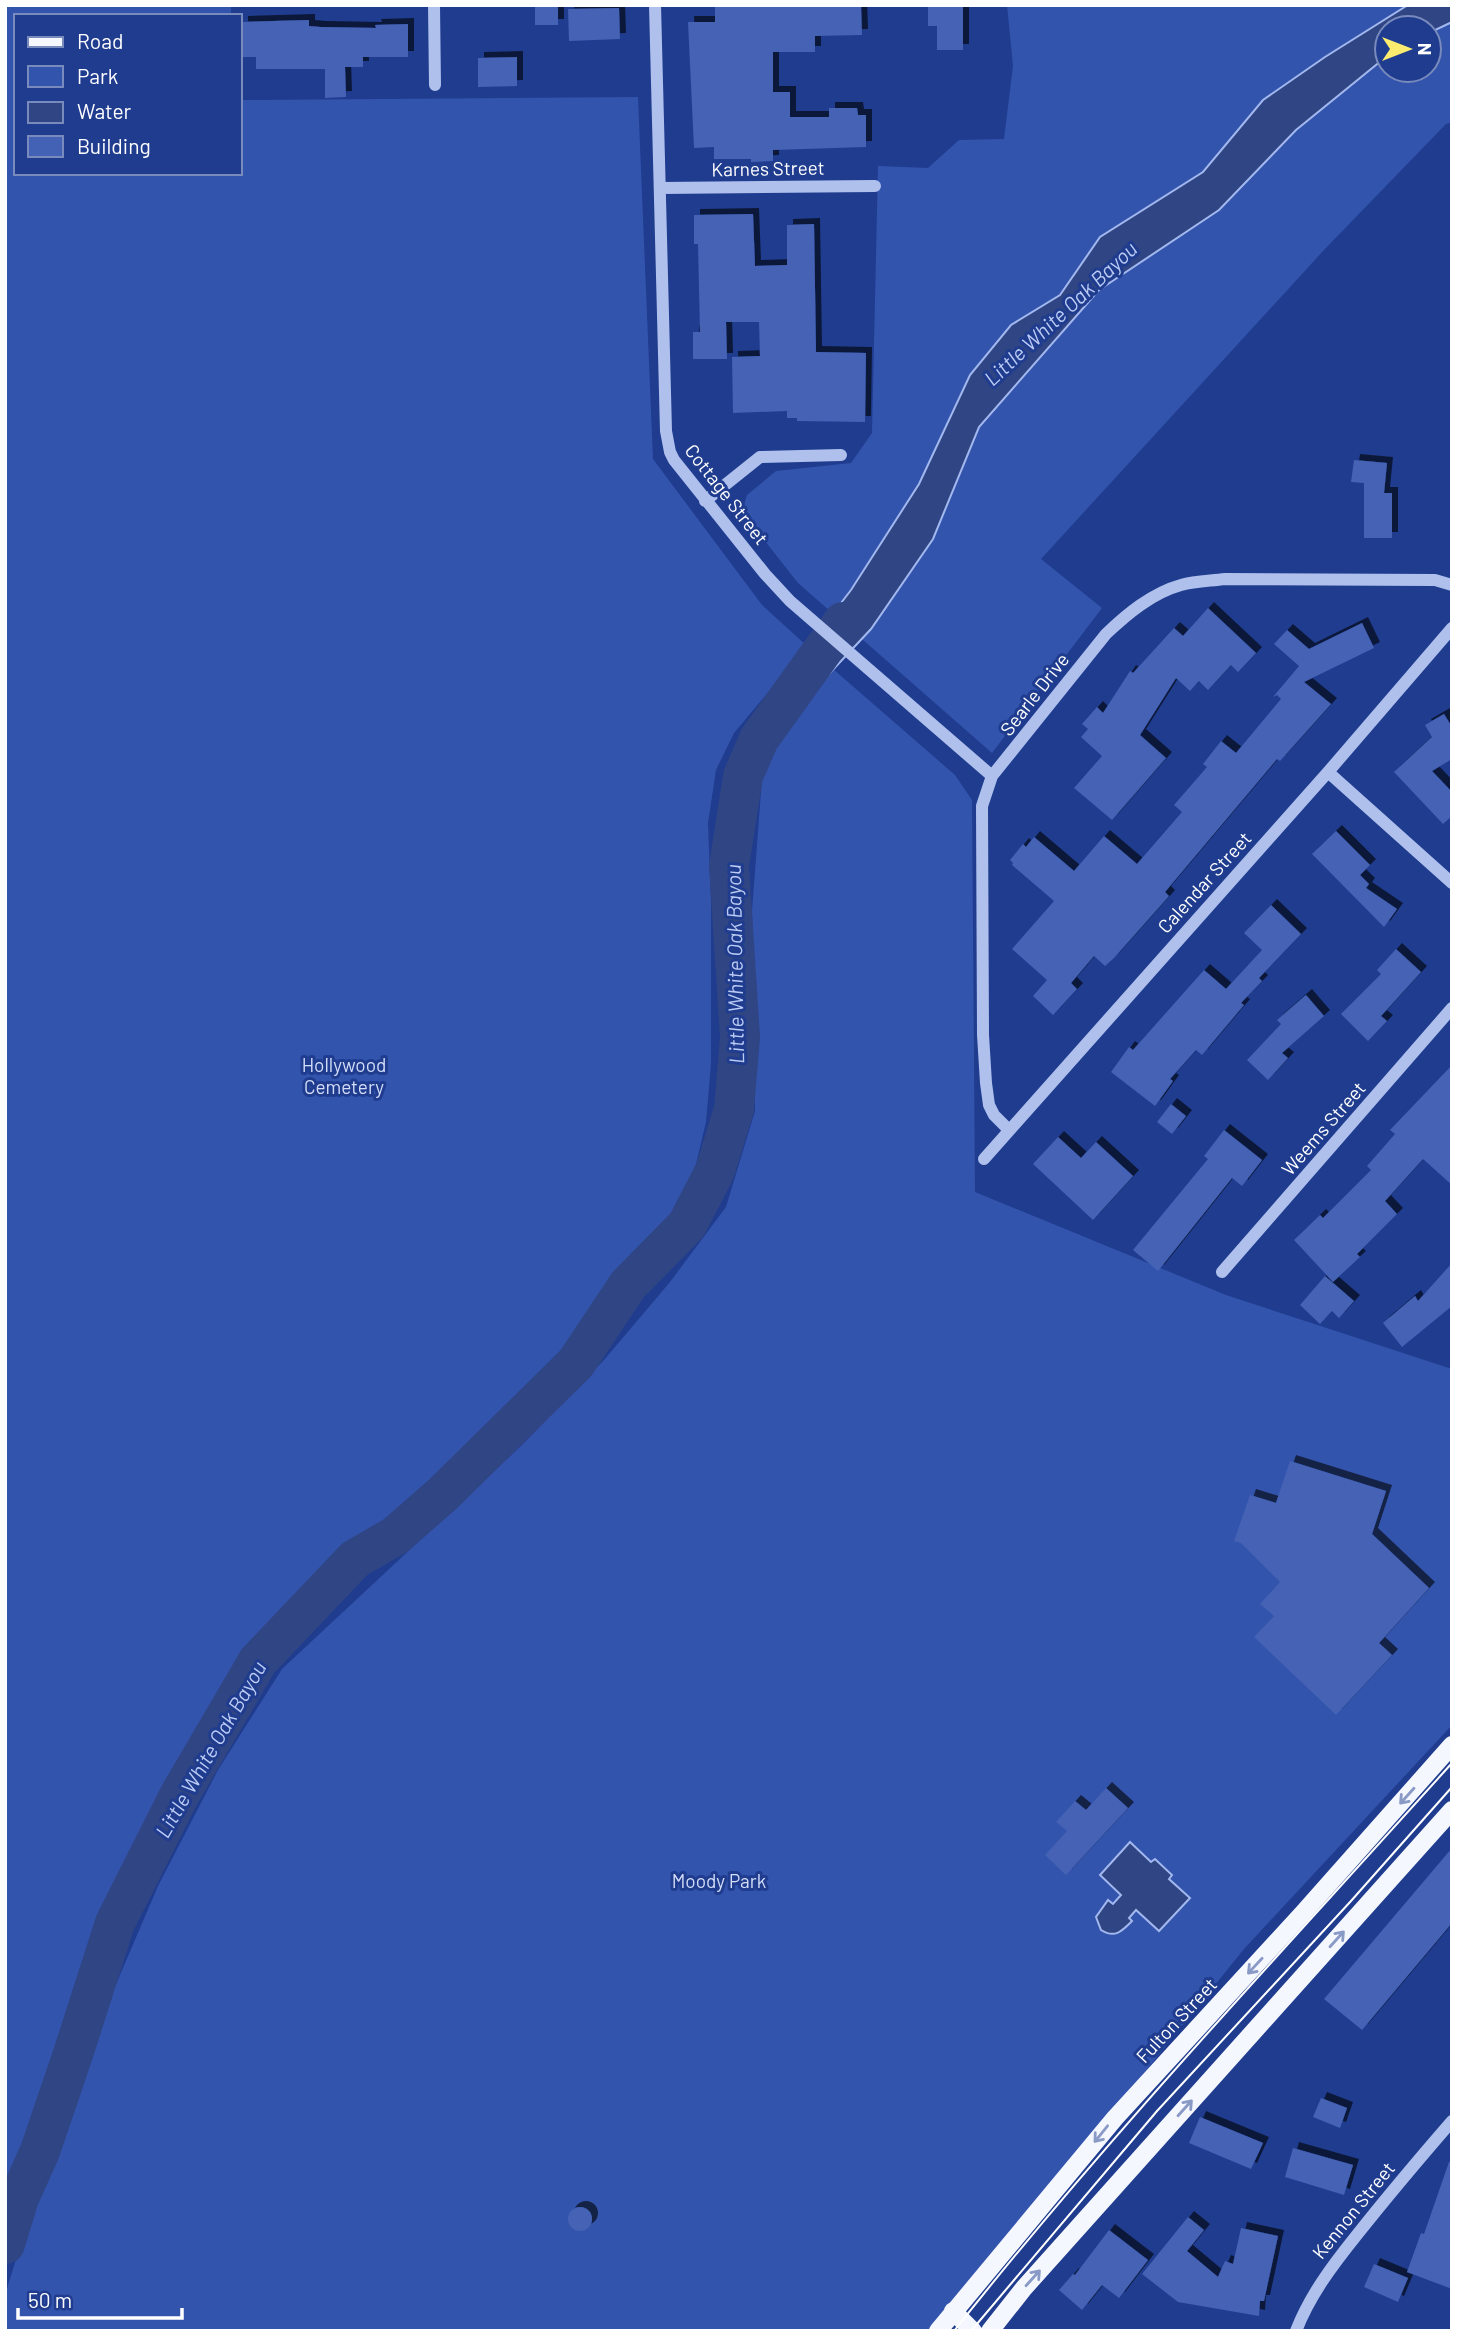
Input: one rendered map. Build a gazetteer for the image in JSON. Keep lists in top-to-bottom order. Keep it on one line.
{"streets":{"main road":["Fulton Street"],"street":["Karnes Street","Cottage Street","Searle Drive","Calendar Street","Weems Street","Kennon Street"]},"crossings":[["Karnes Street","Cottage Street"],["Cottage Street","Searle Drive"],["Searle Drive","Calendar Street"]],"water":["Little White Oak Bayou"],"parks":["Hollywood Cemetery","Moody Park"],"legend":["Road","Park","Water","Building"],"scale_bar":"50 m","north":"right"}
